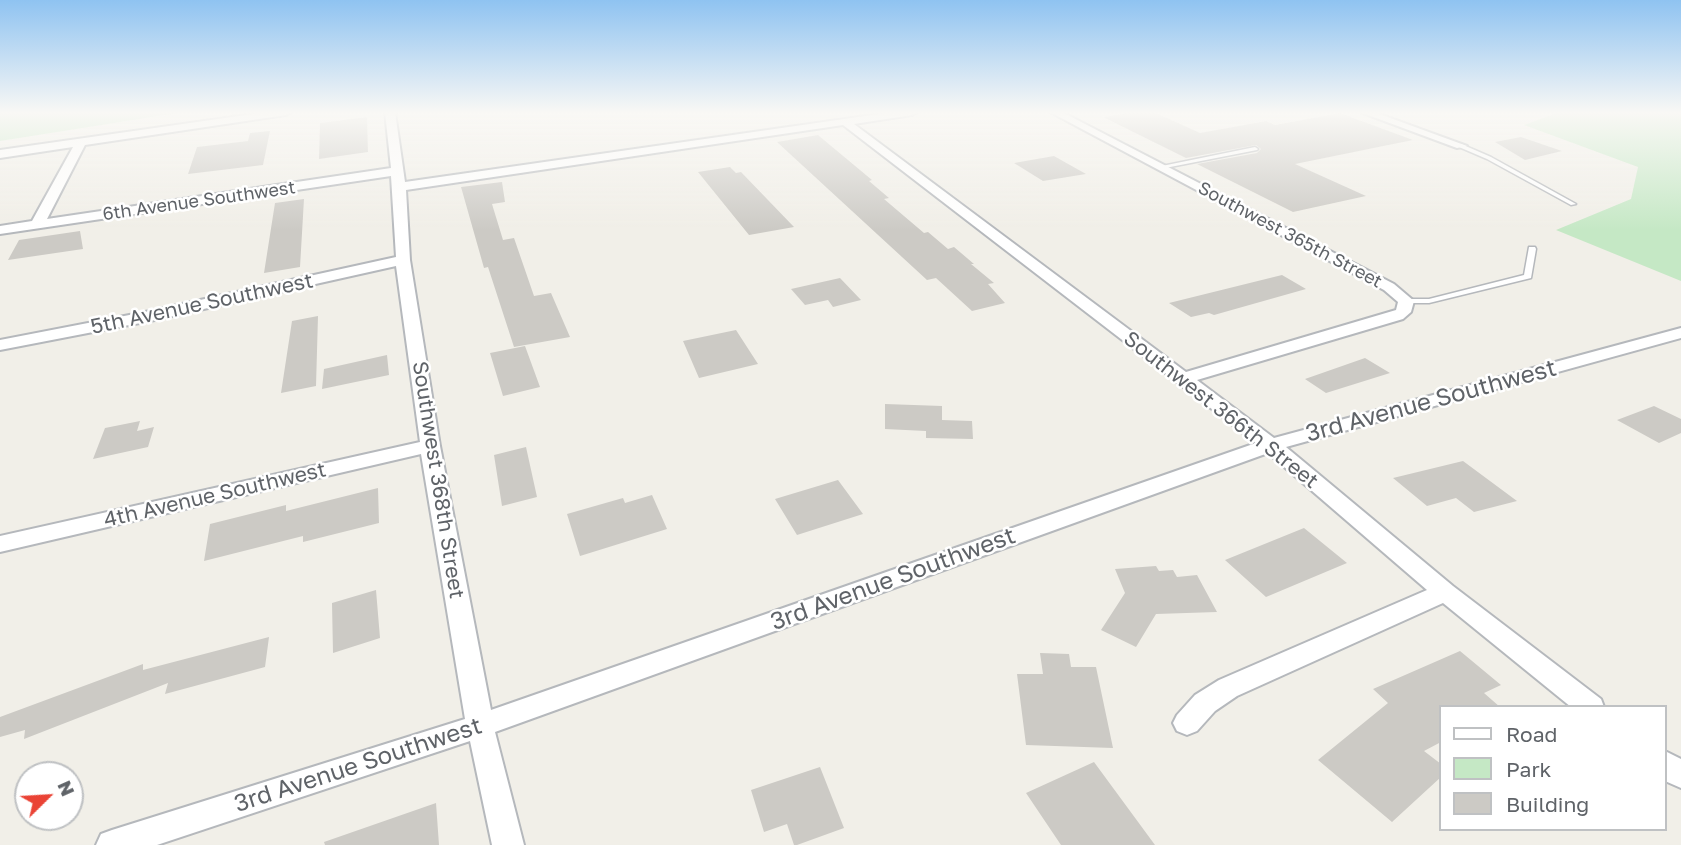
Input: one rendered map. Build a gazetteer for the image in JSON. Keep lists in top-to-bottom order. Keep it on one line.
{"streets":{"street":["6th Avenue Southwest","Southwest 365th Street","5th Avenue Southwest","3rd Avenue Southwest","Southwest 366th Street","Southwest 368th Street","4th Avenue Southwest"]},"crossings":[["6th Avenue Southwest","Southwest 368th Street"],["5th Avenue Southwest","Southwest 368th Street"],["3rd Avenue Southwest","Southwest 366th Street"],["3rd Avenue Southwest","Southwest 368th Street"],["Southwest 368th Street","4th Avenue Southwest"]],"legend":["Road","Park","Building"],"north":"top right"}
